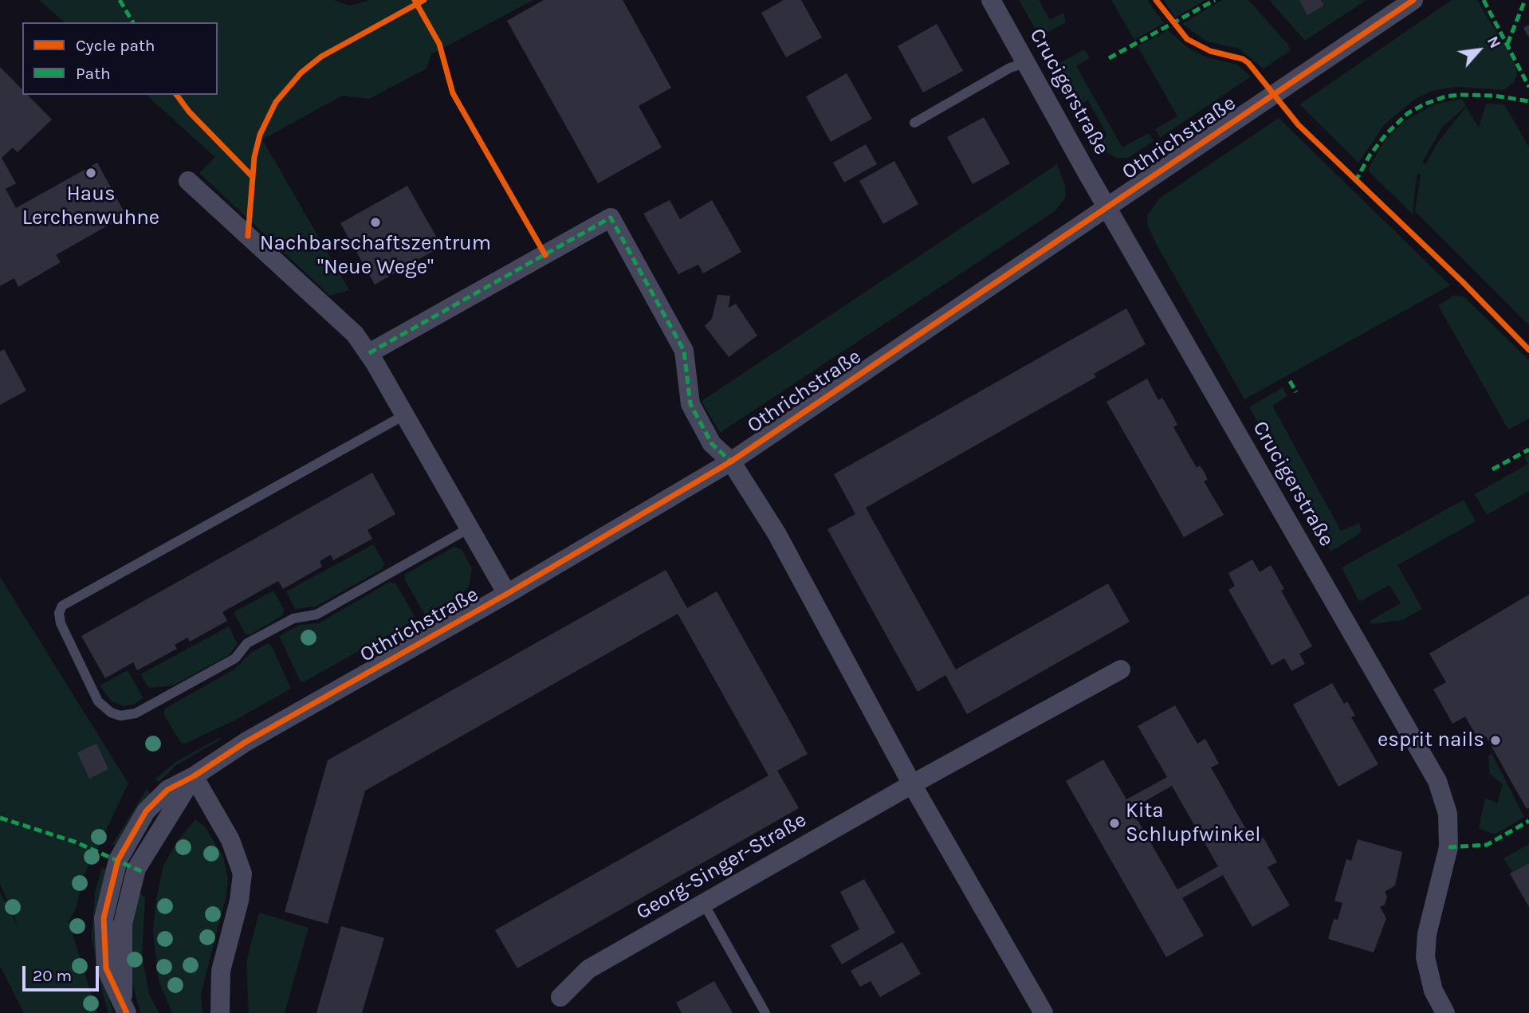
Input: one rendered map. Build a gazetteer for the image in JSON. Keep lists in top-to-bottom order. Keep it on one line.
{"streets":{"street":["Crucigerstraße","Othrichstraße","Georg-Singer-Straße"]},"crossings":[["Crucigerstraße","Othrichstraße"]],"places":["Haus Lerchenwuhne","Nachbarschaftszentrum \"Neue Wege\"","esprit nails","Kita Schlupfwinkel"],"legend":["Cycle path","Path"],"scale_bar":"20 m","north":"top right"}
